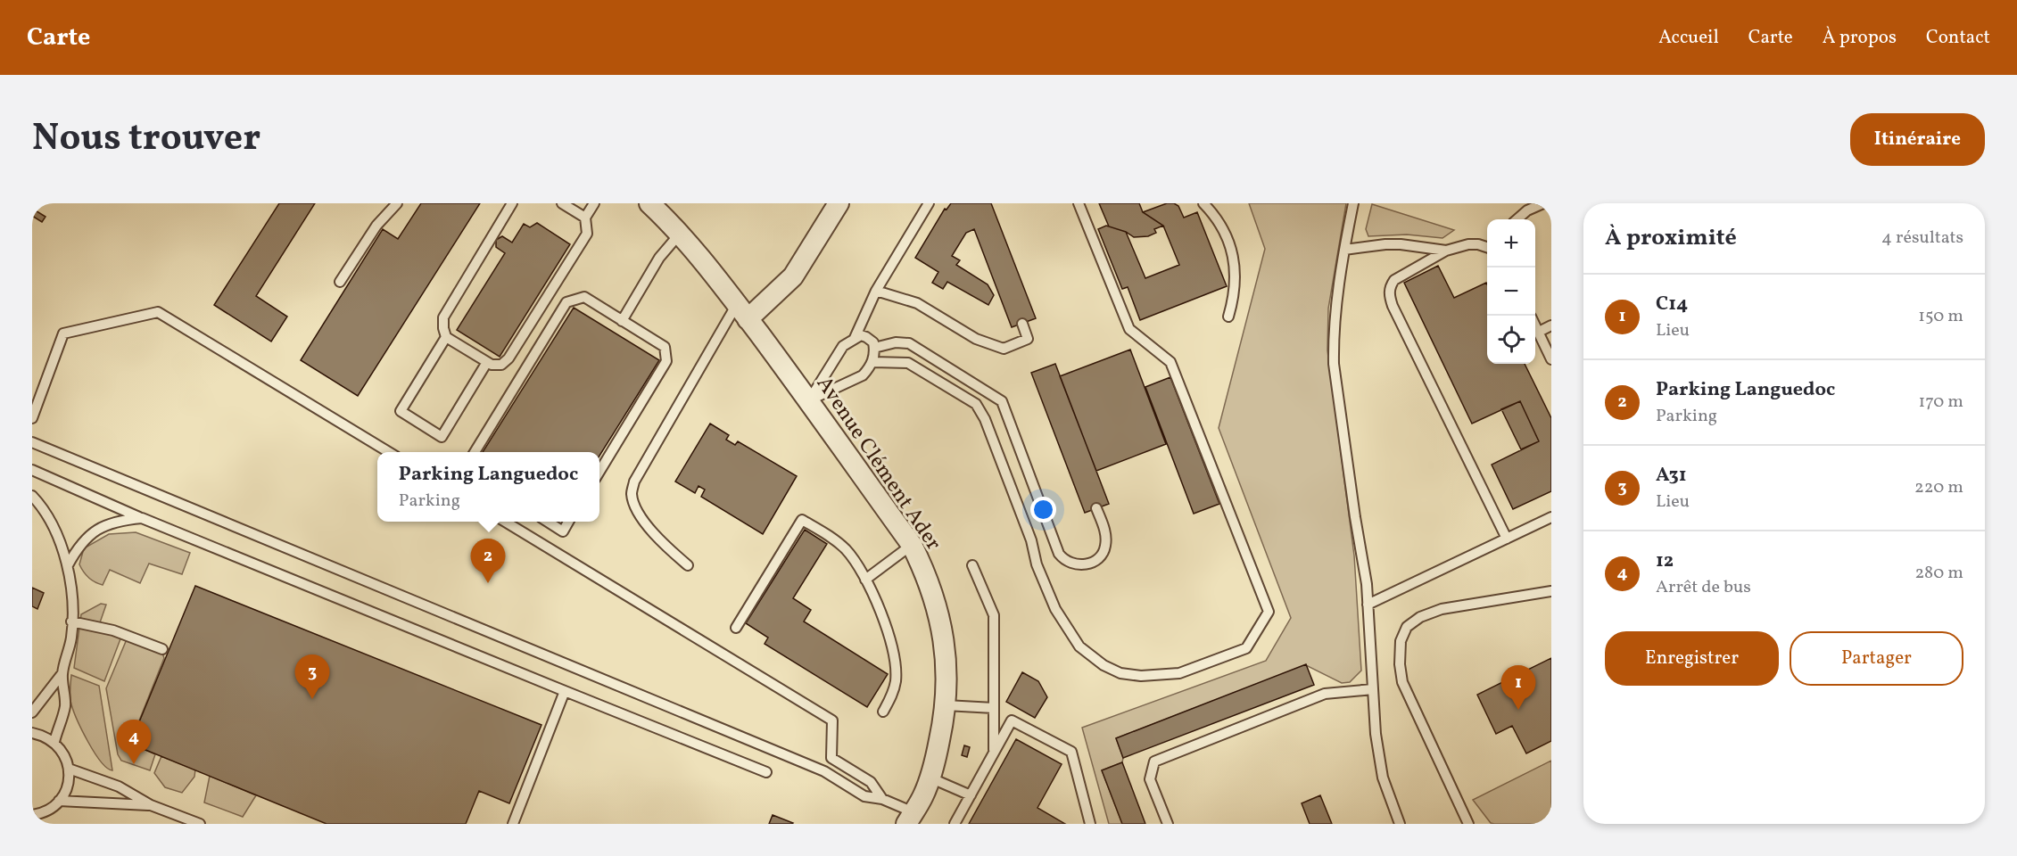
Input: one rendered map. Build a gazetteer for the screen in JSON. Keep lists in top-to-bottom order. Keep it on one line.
{"streets":{"street":["Avenue Clément Ader"]},"page":{"header":"Carte","nav":["Accueil","Carte","À propos","Contact"],"title":"Nous trouver","buttons":["Itinéraire",["Enregistrer","Partager"]],"heading":["À proximité","4 résultats"],"map_buttons":["+","−"],"list":[{"mark":"1","name":"C14","note":"Lieu","value":"150 m"},{"mark":"2","name":"Parking Languedoc","note":"Parking","value":"170 m"},{"mark":"3","name":"A31","note":"Lieu","value":"220 m"},{"mark":"4","name":"12","note":"Arrêt de bus","value":"280 m"}],"popup":["Parking Languedoc","Parking"],"pins":["2","3","1","4"]}}
